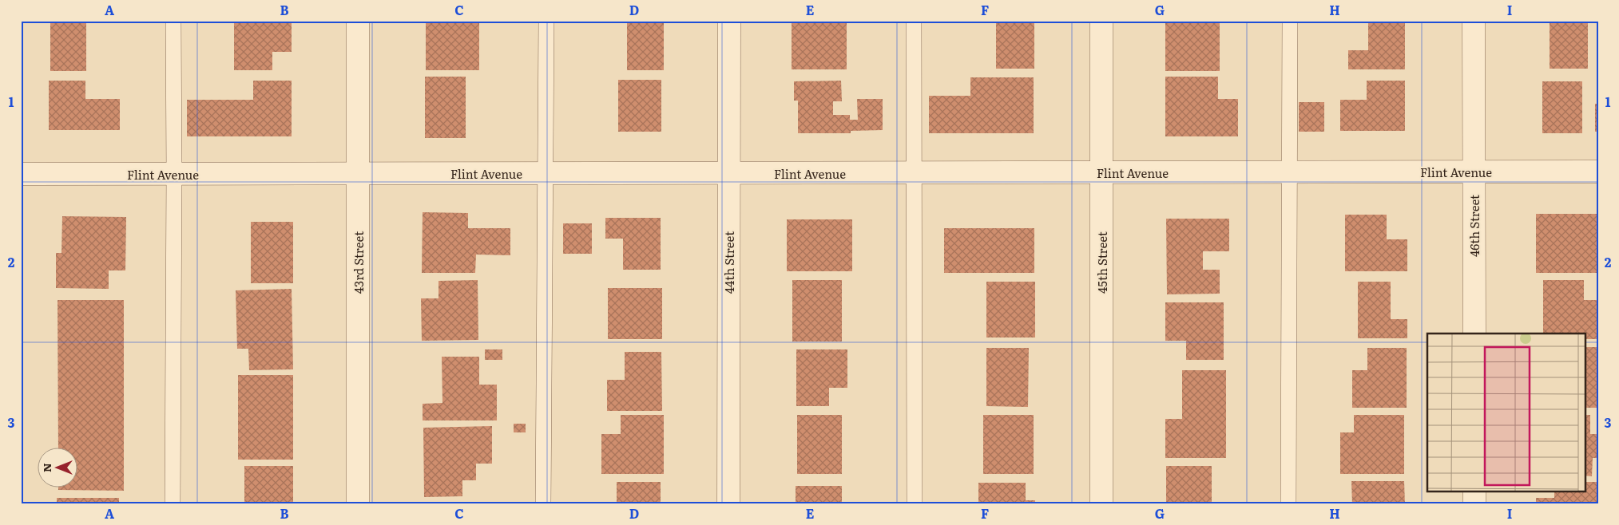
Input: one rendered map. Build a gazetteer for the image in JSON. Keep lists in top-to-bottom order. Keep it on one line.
{"streets":{"street":["Flint Avenue","46th Street","43rd Street","44th Street","45th Street"]},"crossings":[["Flint Avenue","46th Street"],["Flint Avenue","43rd Street"],["Flint Avenue","44th Street"],["Flint Avenue","45th Street"]],"north":"left","grid":{"columns":["A","B","C","D","E","F","G","H","I"],"rows":["1","2","3"]}}
